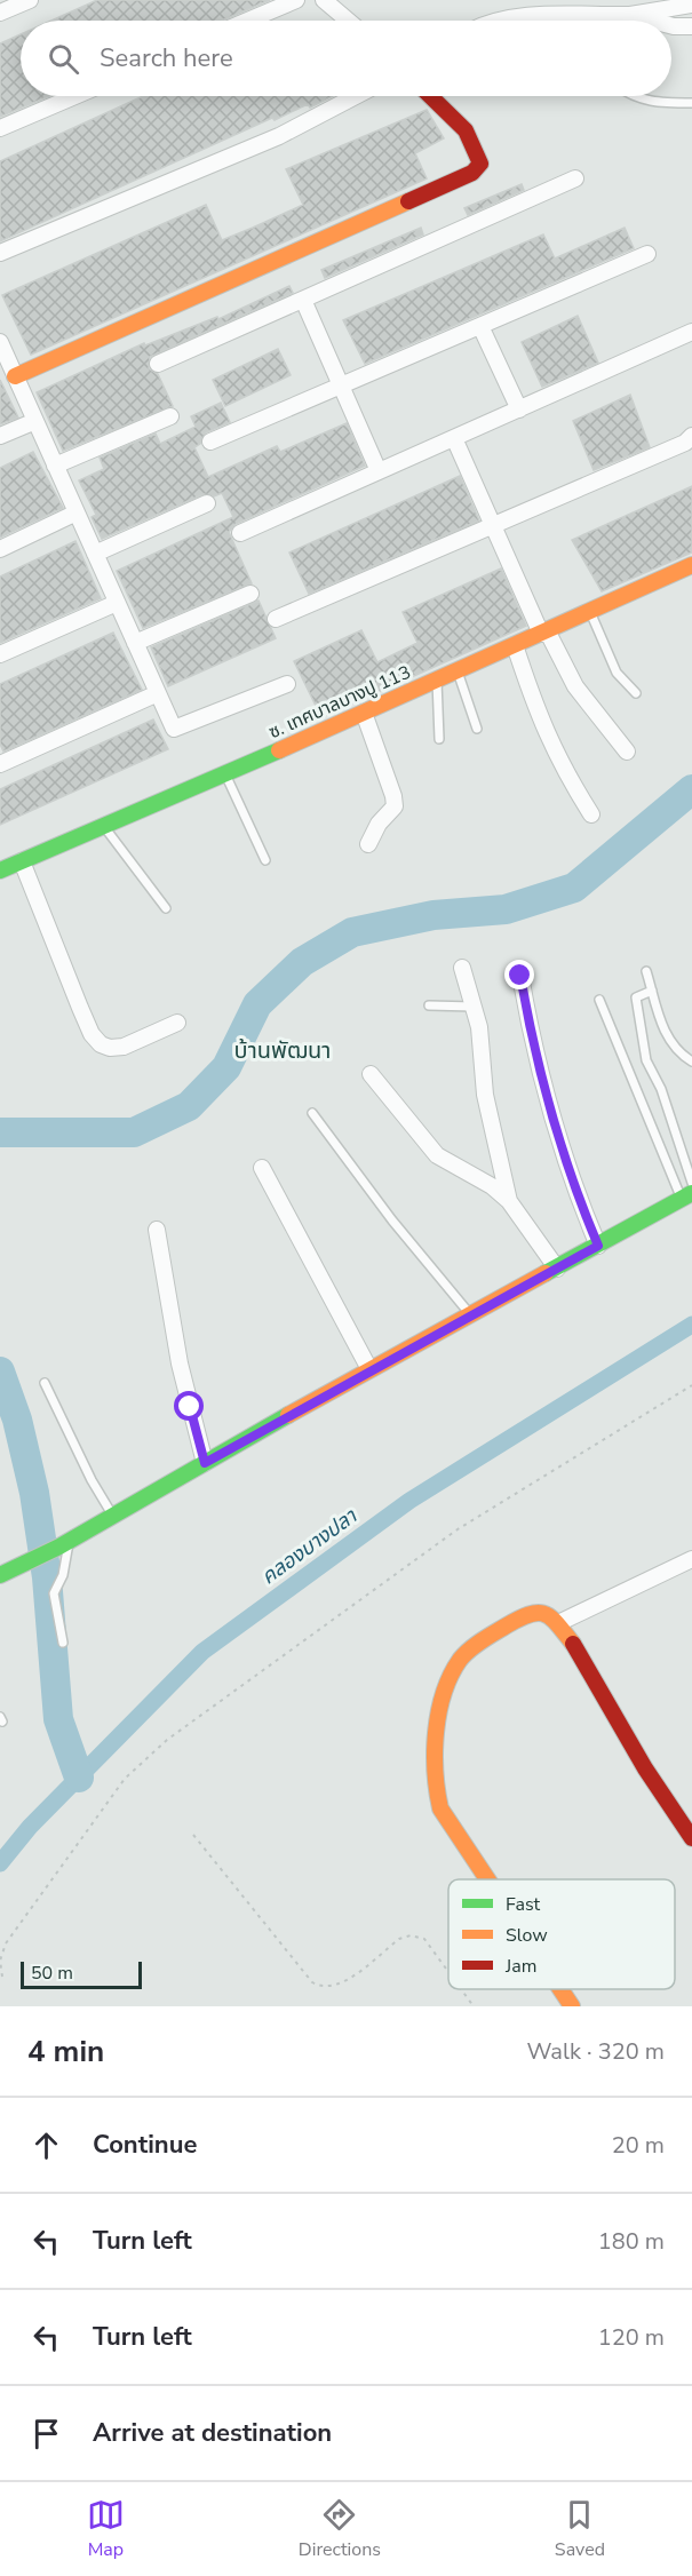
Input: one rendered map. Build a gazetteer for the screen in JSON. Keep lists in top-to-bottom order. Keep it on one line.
{"streets":{"street":["ซ. เทศบาลบางปู 113"]},"districts":["บ้านพัฒนา"],"water":["คลองบางปลา"],"legend":["Fast","Slow","Jam"],"scale_bar":"50 m","page":{"search":"Search here","scale":"50 m","heading":["4 min","Walk · 320 m"],"list":[["Continue","20 m"],["Turn left","180 m"],["Turn left","120 m"],"Arrive at destination"],"nav":["Map","Directions","Saved"]}}
